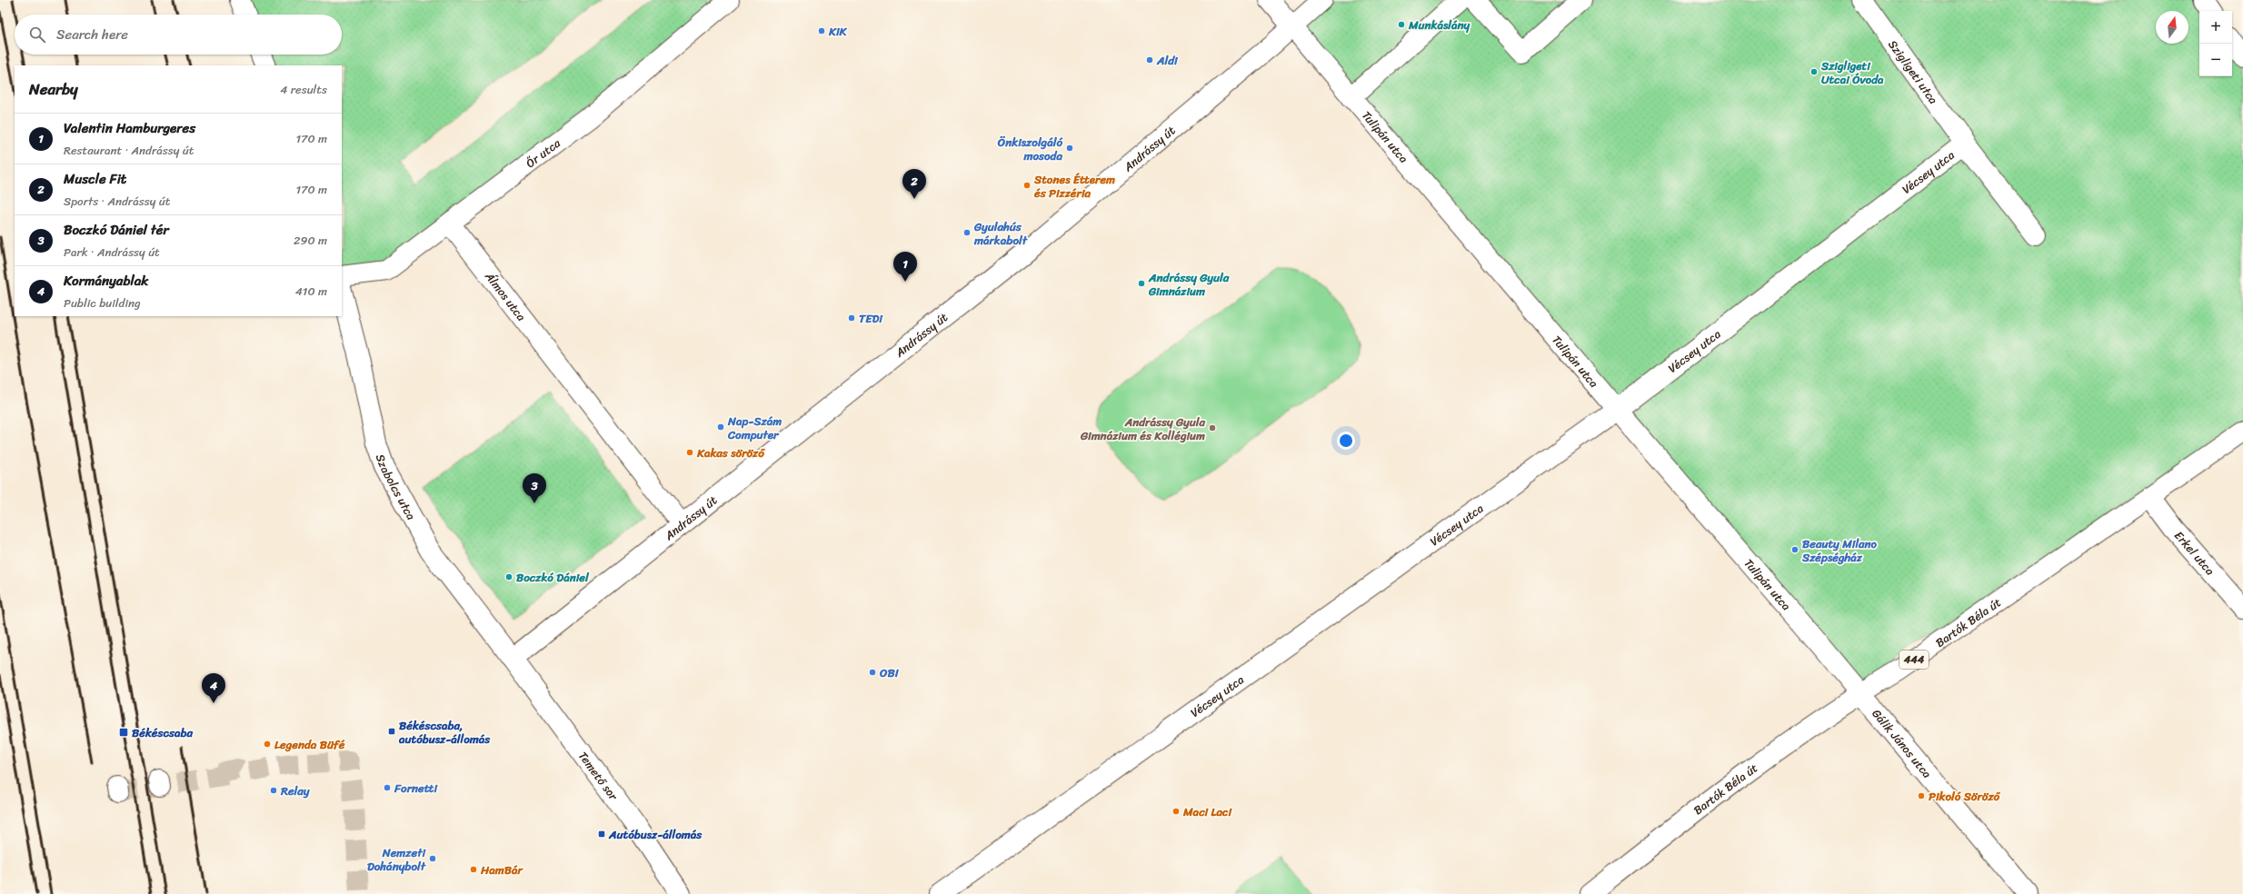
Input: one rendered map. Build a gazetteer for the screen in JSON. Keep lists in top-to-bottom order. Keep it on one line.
{"streets":{"street":["Szigligeti utca","Tulipán utca","Andrássy út","Őr utca","Vécsey utca","Álmos utca","Szabolcs utca","Erkel utca","Bartók Béla út","444","Gálik János utca","Temető sor"]},"crossings":[["Szigligeti utca","Vécsey utca"],["Tulipán utca","Andrássy út"],["Tulipán utca","Vécsey utca"],["Tulipán utca","Bartók Béla út"],["Tulipán utca","Gálik János utca"],["Andrássy út","Álmos utca"],["Andrássy út","Szabolcs utca"],["Andrássy út","Temető sor"],["Őr utca","Álmos utca"],["Szabolcs utca","Temető sor"],["Erkel utca","Bartók Béla út"],["Bartók Béla út","Gálik János utca"]],"places":{"other":["Munkáslány","KiK","Aldi","Szigligeti Utcai Óvoda","Önkiszolgáló mosoda","Stones Étterem és Pizzéria","Gyulahús márkabolt","Andrássy Gyula Gimnázium","TEDi","Nap-Szám Computer","Andrássy Gyula Gimnázium és Kollégium","Kakas söröző","Beauty Milano Szépségház","Boczkó Dániel","OBI","Legenda Büfé","Fornetti","Relay","Pikoló Söröző","Maci Laci","Nemzeti Dohánybolt","HamBár"],"transit":["Békéscsaba, autóbusz-állomás","Békéscsaba","Autóbusz-állomás"]},"north":"top","page":{"map_buttons":["+","−"],"search":"Search here","heading":["Nearby","4 results"],"list":[{"mark":"1","name":"Valentin Hamburgeres","note":"Restaurant · Andrássy út","value":"170 m"},{"mark":"2","name":"Muscle Fit","note":"Sports · Andrássy út","value":"170 m"},{"mark":"3","name":"Boczkó Dániel tér","note":"Park · Andrássy út","value":"290 m"},{"mark":"4","name":"Kormányablak","note":"Public building","value":"410 m"}],"pins":["2","1","3","4"]}}
